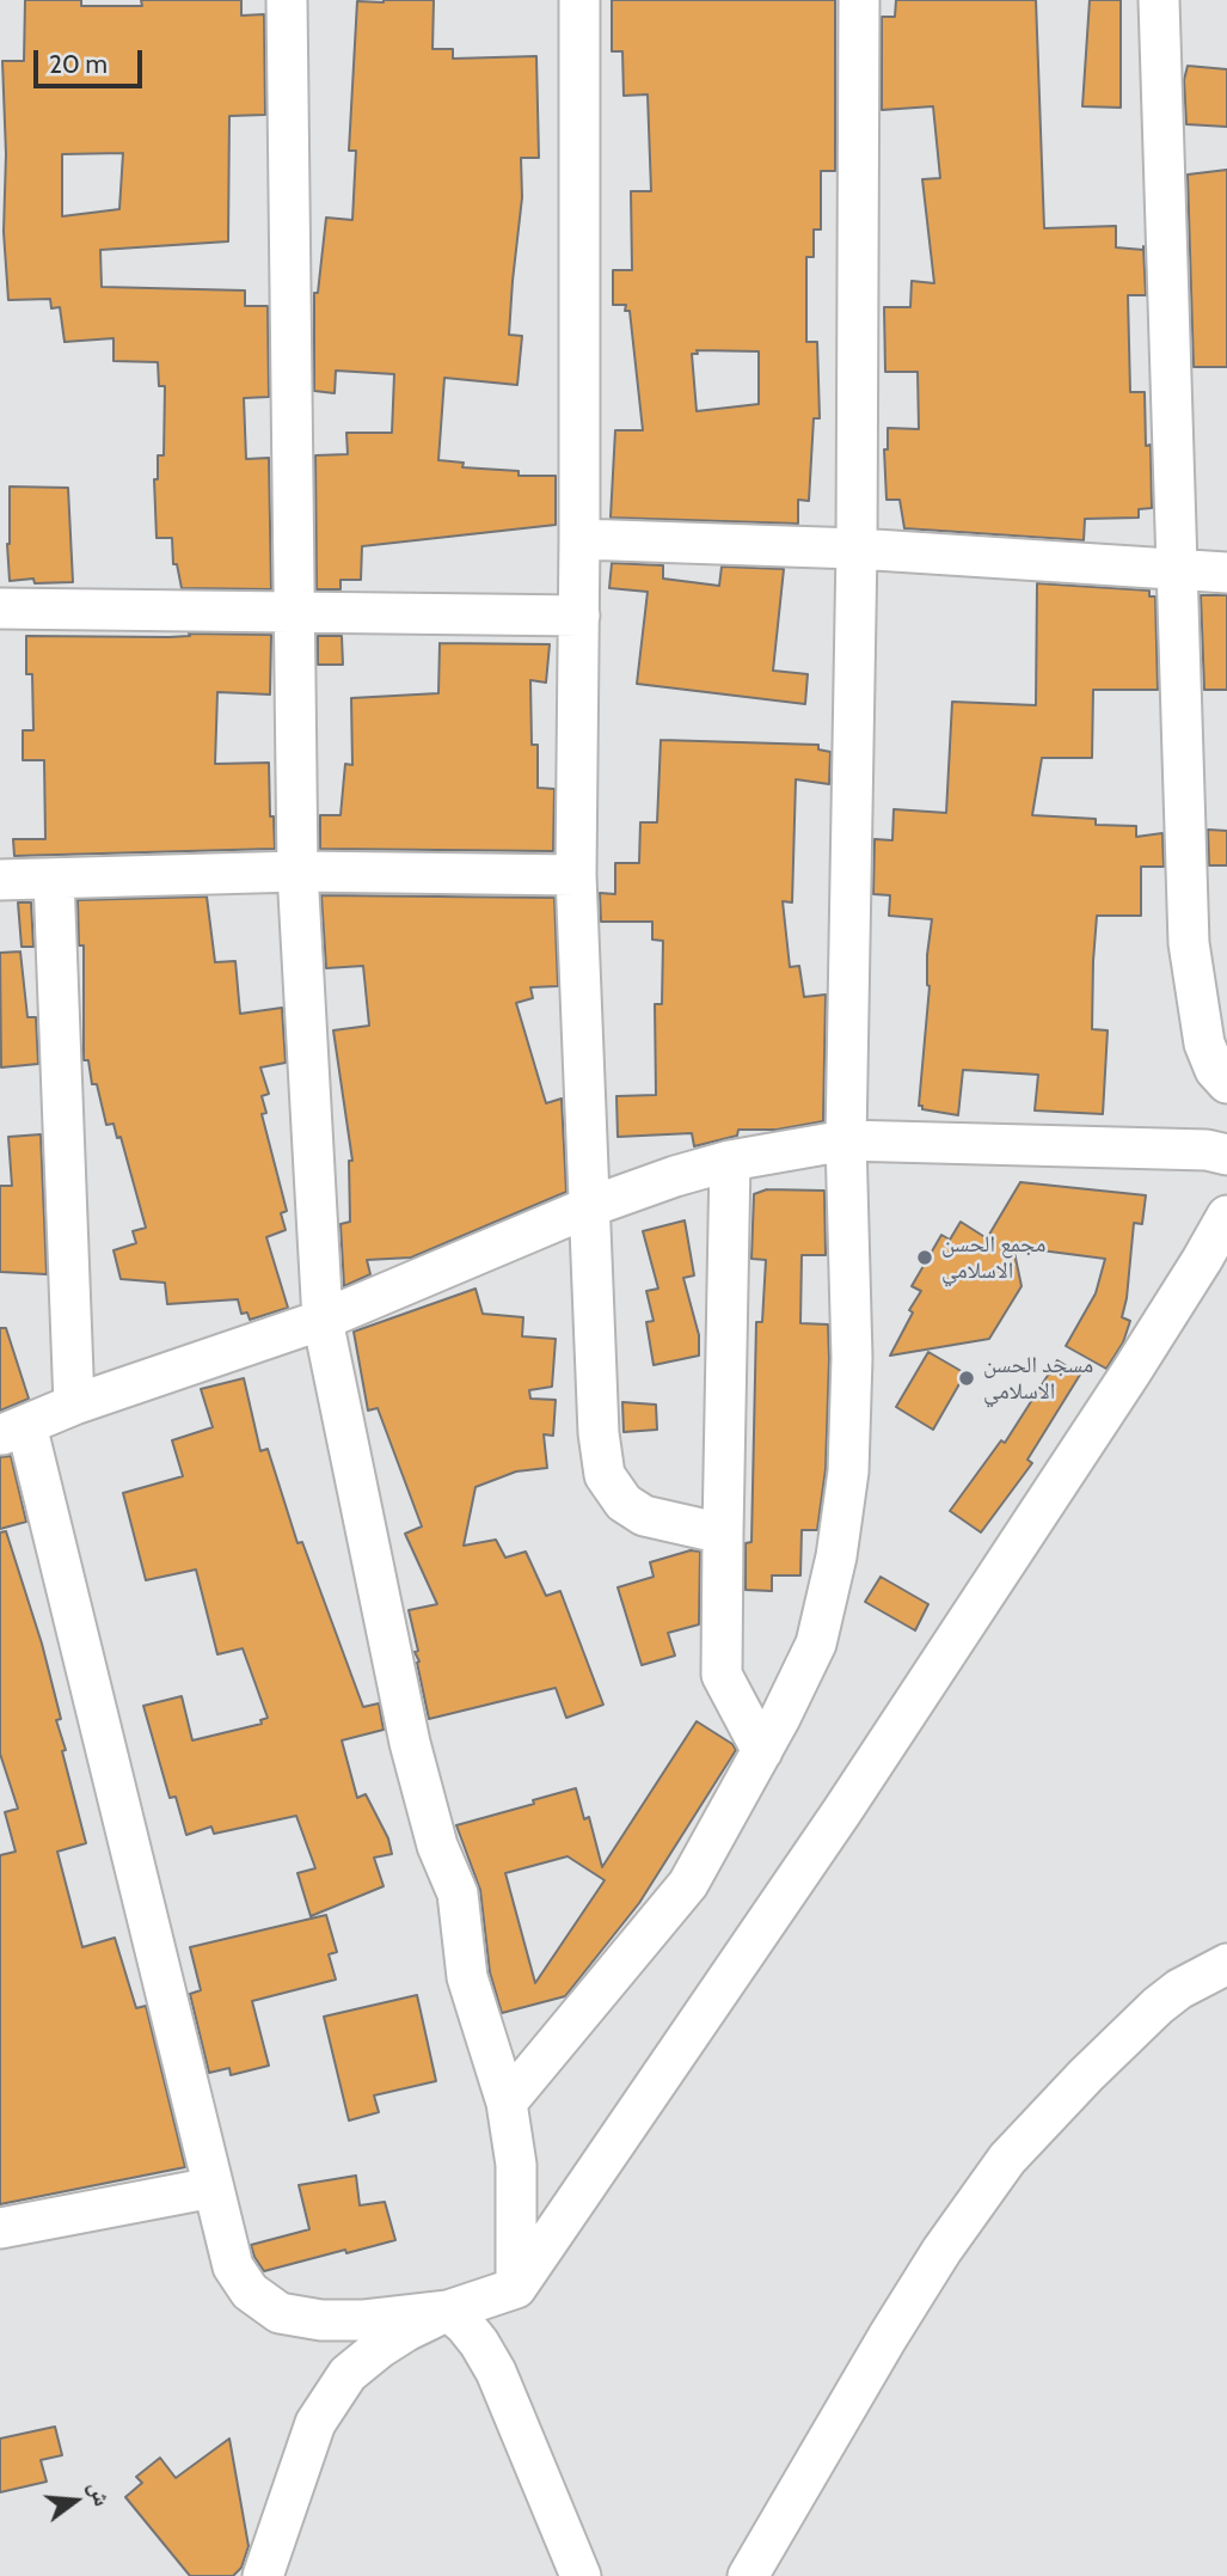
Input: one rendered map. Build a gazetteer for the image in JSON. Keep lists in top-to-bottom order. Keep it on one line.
{"places":["مجمع الحسن الاسلامي","مسجد الحسن الاسلامي"],"scale_bar":"20 m","north":"right"}
